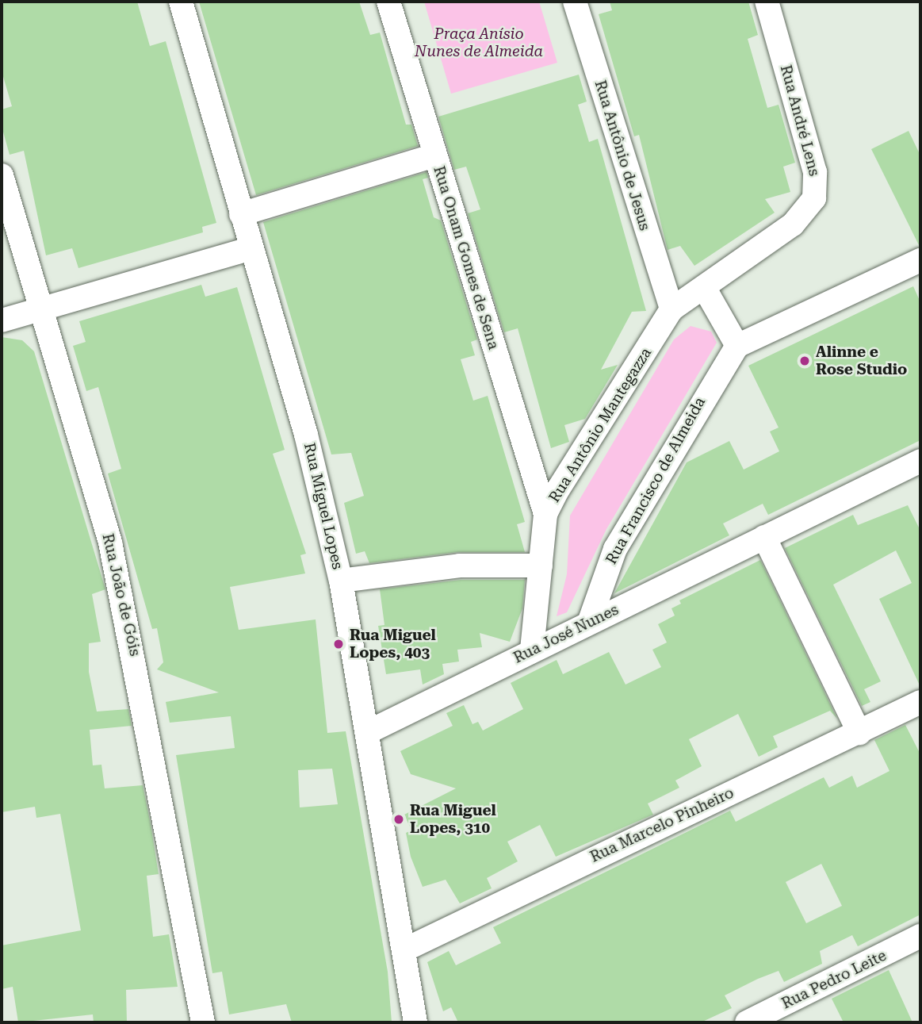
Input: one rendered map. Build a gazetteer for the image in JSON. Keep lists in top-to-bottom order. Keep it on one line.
{"streets":{"street":["Rua André Lens","Rua Antônio de Jesus","Rua Onam Gomes de Sena","Rua Antônio Mantegazza","Rua Francisco de Almeida","Rua Miguel Lopes","Rua João de Góis","Rua José Nunes","Rua Marcelo Pinheiro","Rua Pedro Leite"]},"crossings":[["Rua André Lens","Rua Antônio Mantegazza"],["Rua Antônio de Jesus","Rua Antônio Mantegazza"],["Rua Onam Gomes de Sena","Rua Antônio Mantegazza"],["Rua Antônio Mantegazza","Rua José Nunes"],["Rua Francisco de Almeida","Rua José Nunes"],["Rua Miguel Lopes","Rua José Nunes"],["Rua Miguel Lopes","Rua Marcelo Pinheiro"]],"parks":["Praça Anísio Nunes de Almeida"],"places":["Alinne e Rose Studio","Rua Miguel Lopes, 403","Rua Miguel Lopes, 310"]}
